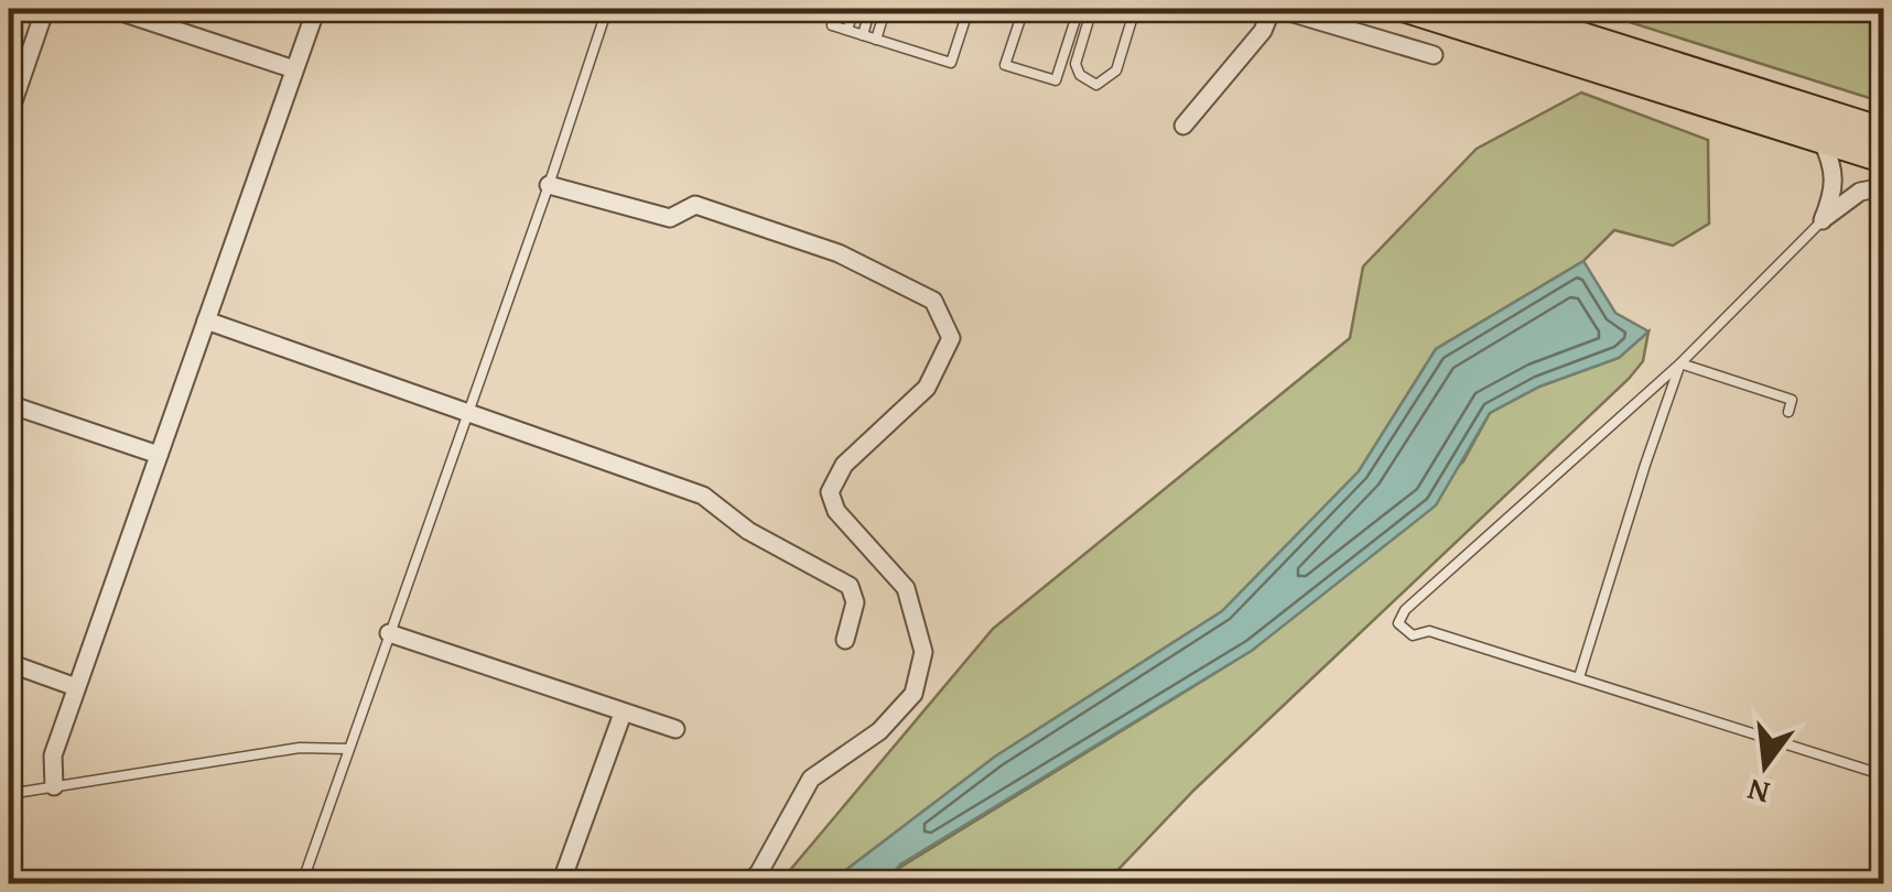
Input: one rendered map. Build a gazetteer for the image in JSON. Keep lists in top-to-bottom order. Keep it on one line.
{"north":"bottom"}
